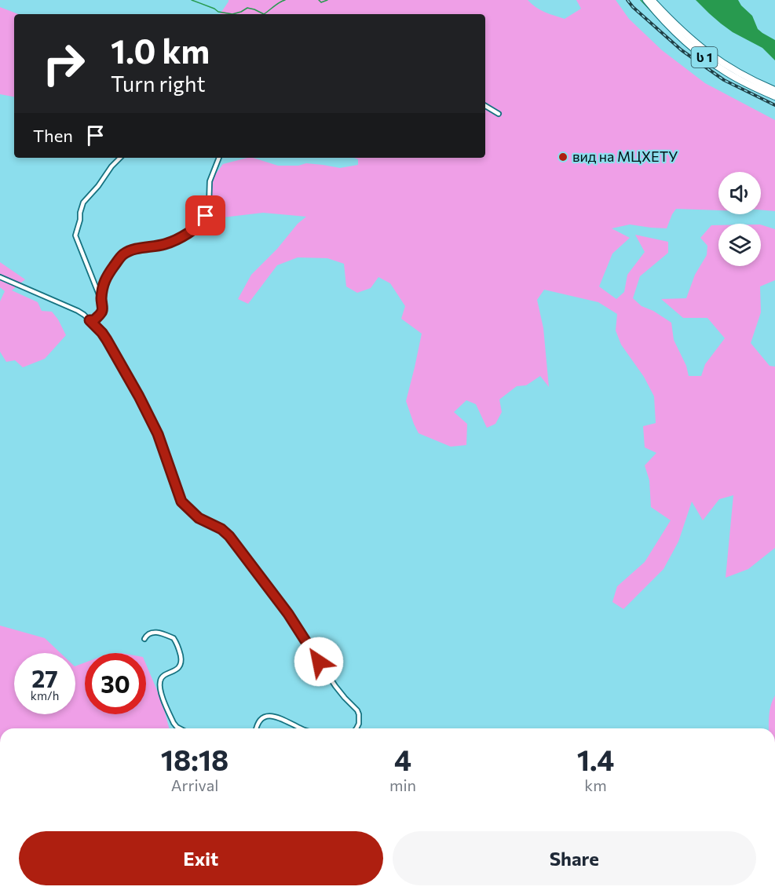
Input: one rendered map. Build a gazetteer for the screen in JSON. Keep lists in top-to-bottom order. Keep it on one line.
{"streets":{"highway":["ს 1"]},"places":["вид на МЦХЕТУ"],"page":{"turn":["1.0 km","Turn right"],"then":"Then","speed":"27 km/h","limit":"30","eta":["18:18","Arrival","4","min","1.4","km"],"buttons":["Exit","Share"]}}
